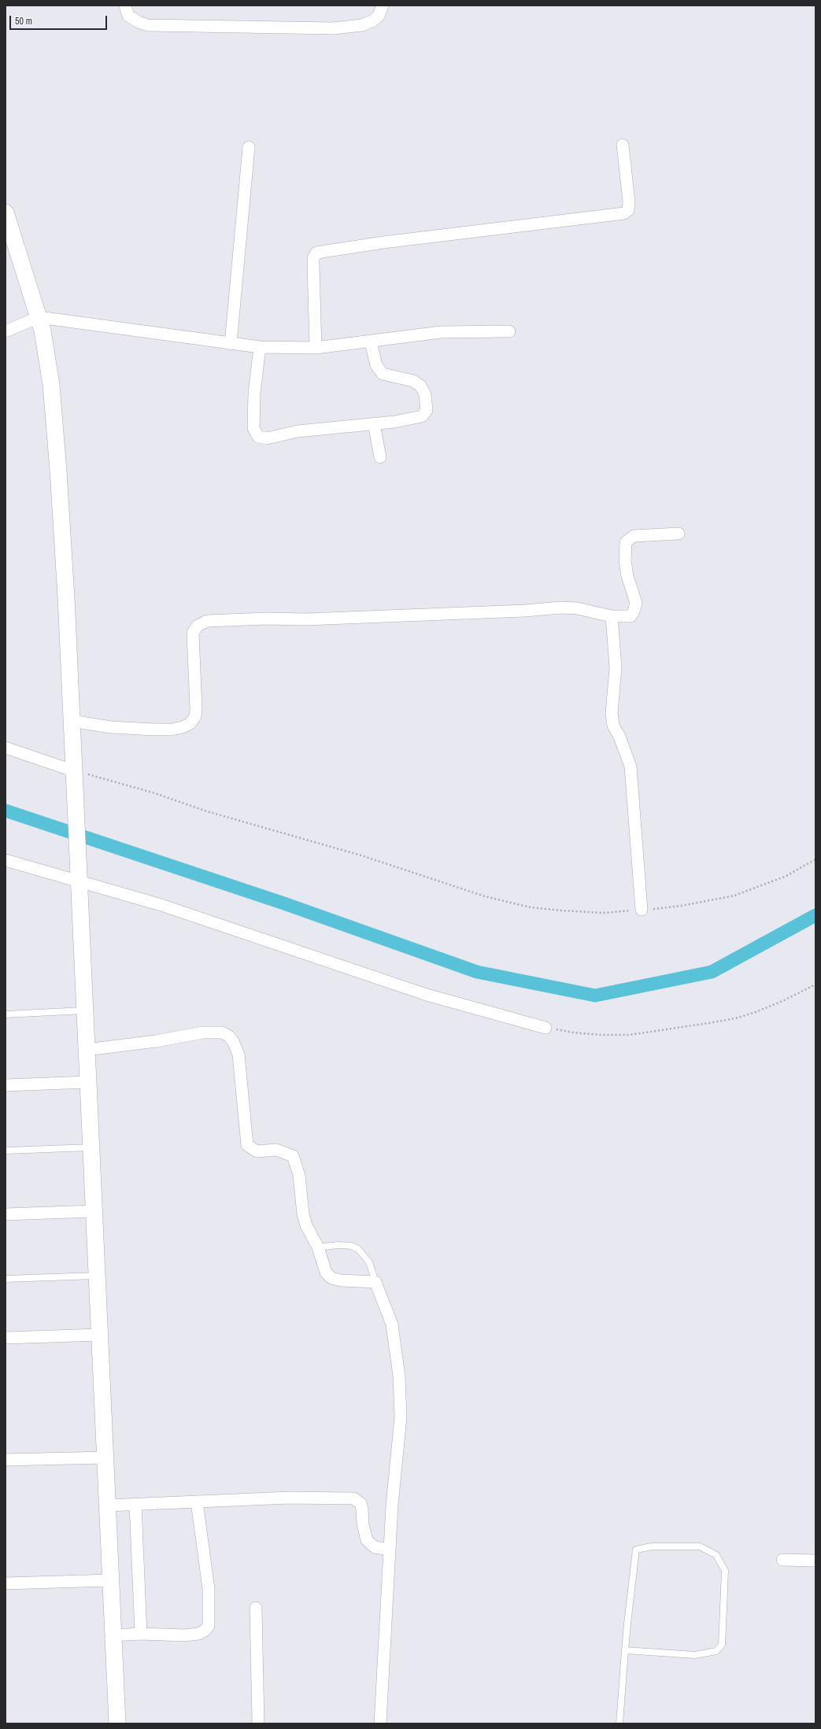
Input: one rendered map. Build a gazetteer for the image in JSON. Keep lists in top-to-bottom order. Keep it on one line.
{"scale_bar":"50 m"}
